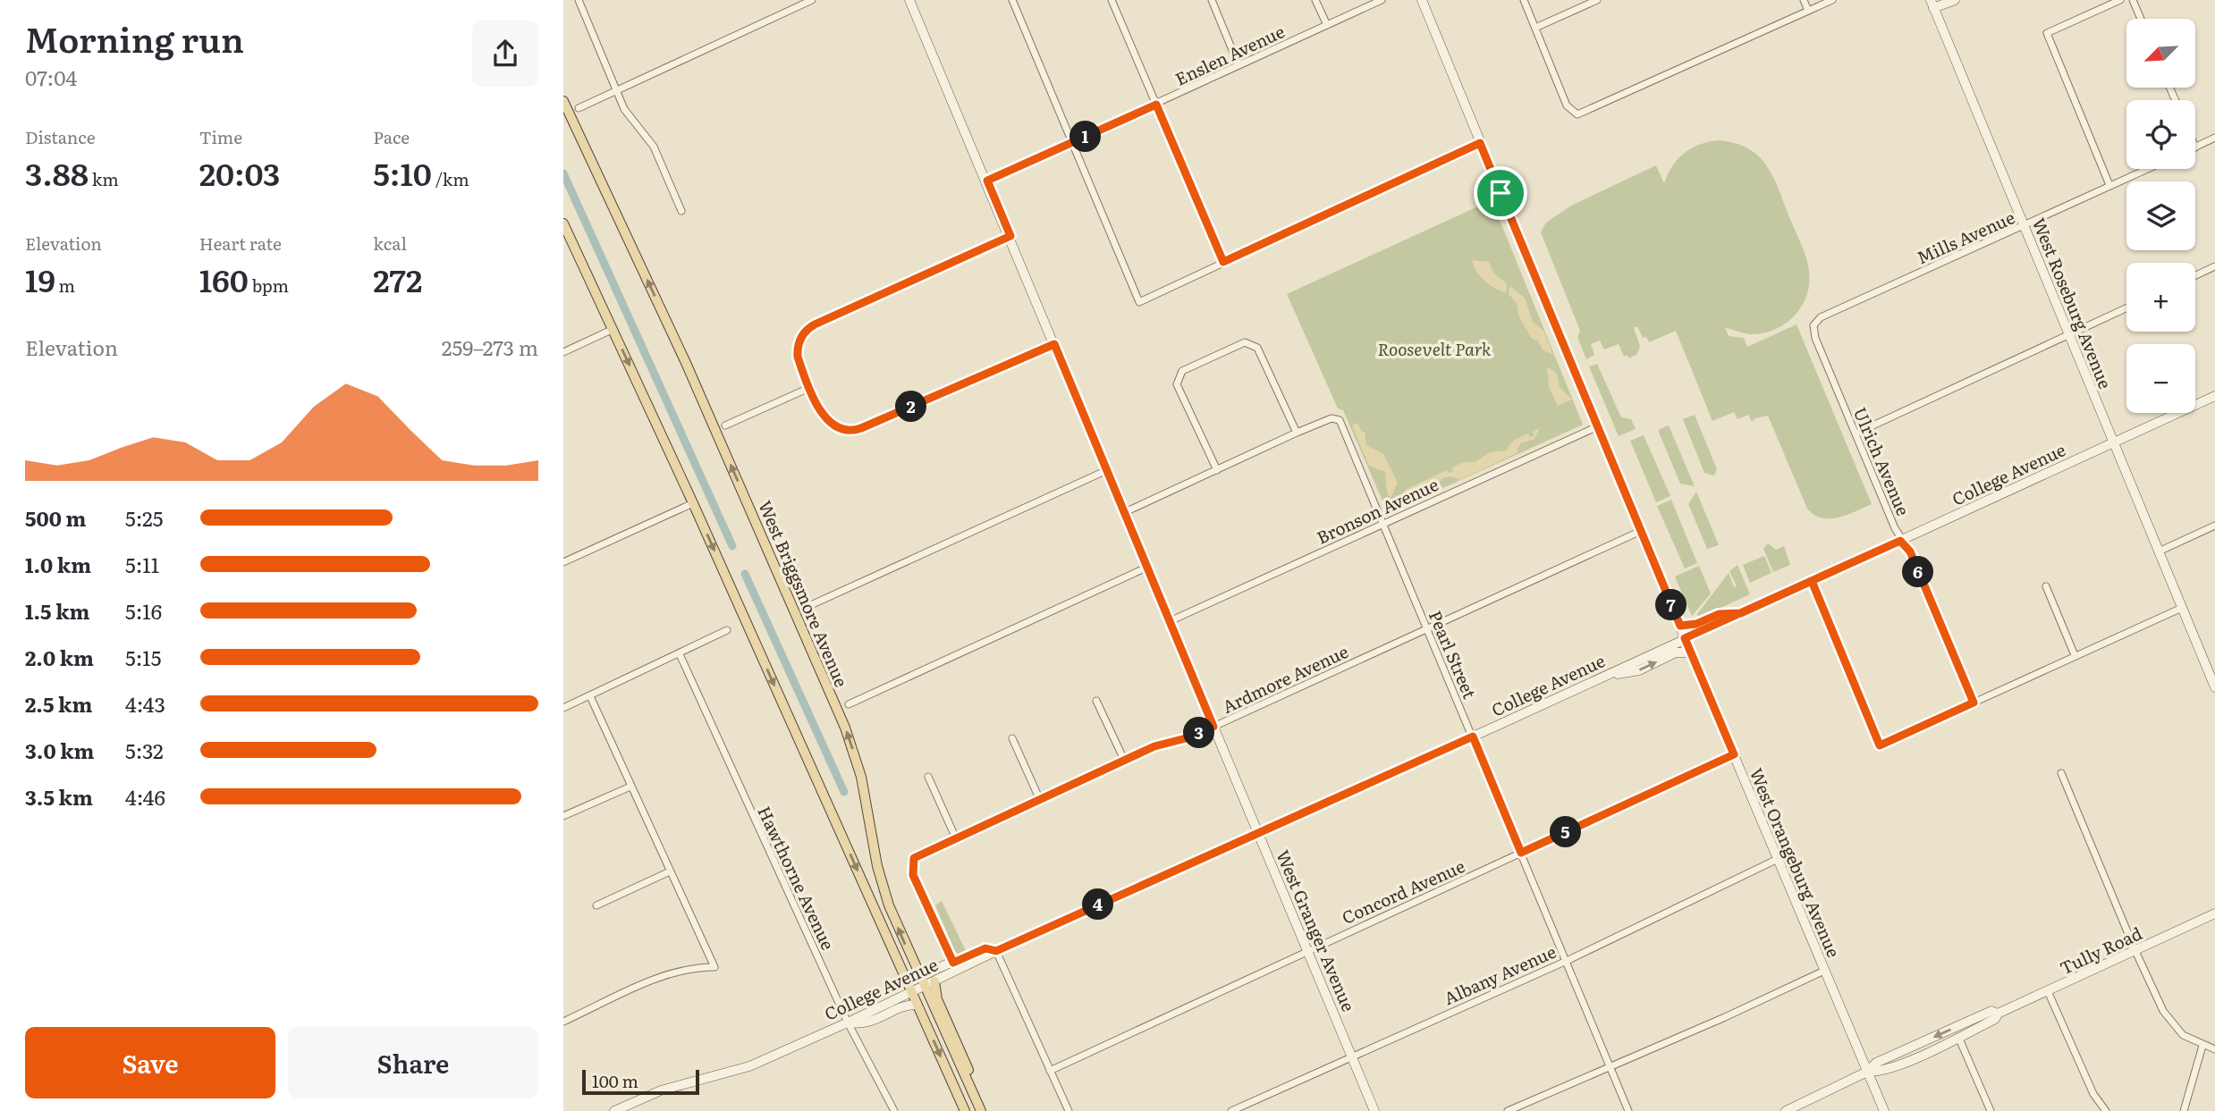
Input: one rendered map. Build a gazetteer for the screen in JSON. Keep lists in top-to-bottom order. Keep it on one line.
{"streets":{"main road":["West Briggsmore Avenue"],"street":["Enslen Avenue","Mills Avenue","West Roseburg Avenue","Ulrich Avenue","College Avenue","Bronson Avenue","Pearl Street","Ardmore Avenue","West Orangeburg Avenue","Hawthorne Avenue","Concord Avenue","West Granger Avenue","Tully Road","Albany Avenue"]},"crossings":[["Enslen Avenue","West Granger Avenue"],["Mills Avenue","West Roseburg Avenue"],["Mills Avenue","Ulrich Avenue"],["West Roseburg Avenue","College Avenue"],["Ulrich Avenue","College Avenue"],["College Avenue","West Briggsmore Avenue"],["College Avenue","Pearl Street"],["College Avenue","Ardmore Avenue"],["College Avenue","West Orangeburg Avenue"],["College Avenue","Hawthorne Avenue"],["College Avenue","West Granger Avenue"],["Bronson Avenue","Pearl Street"],["Bronson Avenue","West Orangeburg Avenue"],["Bronson Avenue","West Granger Avenue"],["Pearl Street","Ardmore Avenue"],["Pearl Street","Concord Avenue"],["Pearl Street","Albany Avenue"],["Ardmore Avenue","West Orangeburg Avenue"],["Ardmore Avenue","West Granger Avenue"],["West Orangeburg Avenue","Concord Avenue"],["West Orangeburg Avenue","Tully Road"],["West Orangeburg Avenue","Albany Avenue"],["Concord Avenue","West Granger Avenue"],["West Granger Avenue","Albany Avenue"]],"parks":["Roosevelt Park"],"scale_bar":"100 m","north":"bottom left","page":{"heading":["Morning run","07:04"],"map_buttons":["+","−"],"stats":[["Distance","3.88 km"],["Time","20:03"],["Pace","5:10 /km"],["Elevation","19 m"],["Heart rate","160 bpm"],["kcal","272"]],"pins":["1","2","6","7","3","5","4"],"chart":["Elevation","259–273 m"],"list":[{"name":"500 m","note":"5:25"},{"name":"1.0 km","note":"5:11"},{"name":"1.5 km","note":"5:16"},{"name":"2.0 km","note":"5:15"},{"name":"2.5 km","note":"4:43"},{"name":"3.0 km","note":"5:32"},{"name":"3.5 km","note":"4:46"}],"buttons":["Save","Share"],"scale":"100 m"}}
